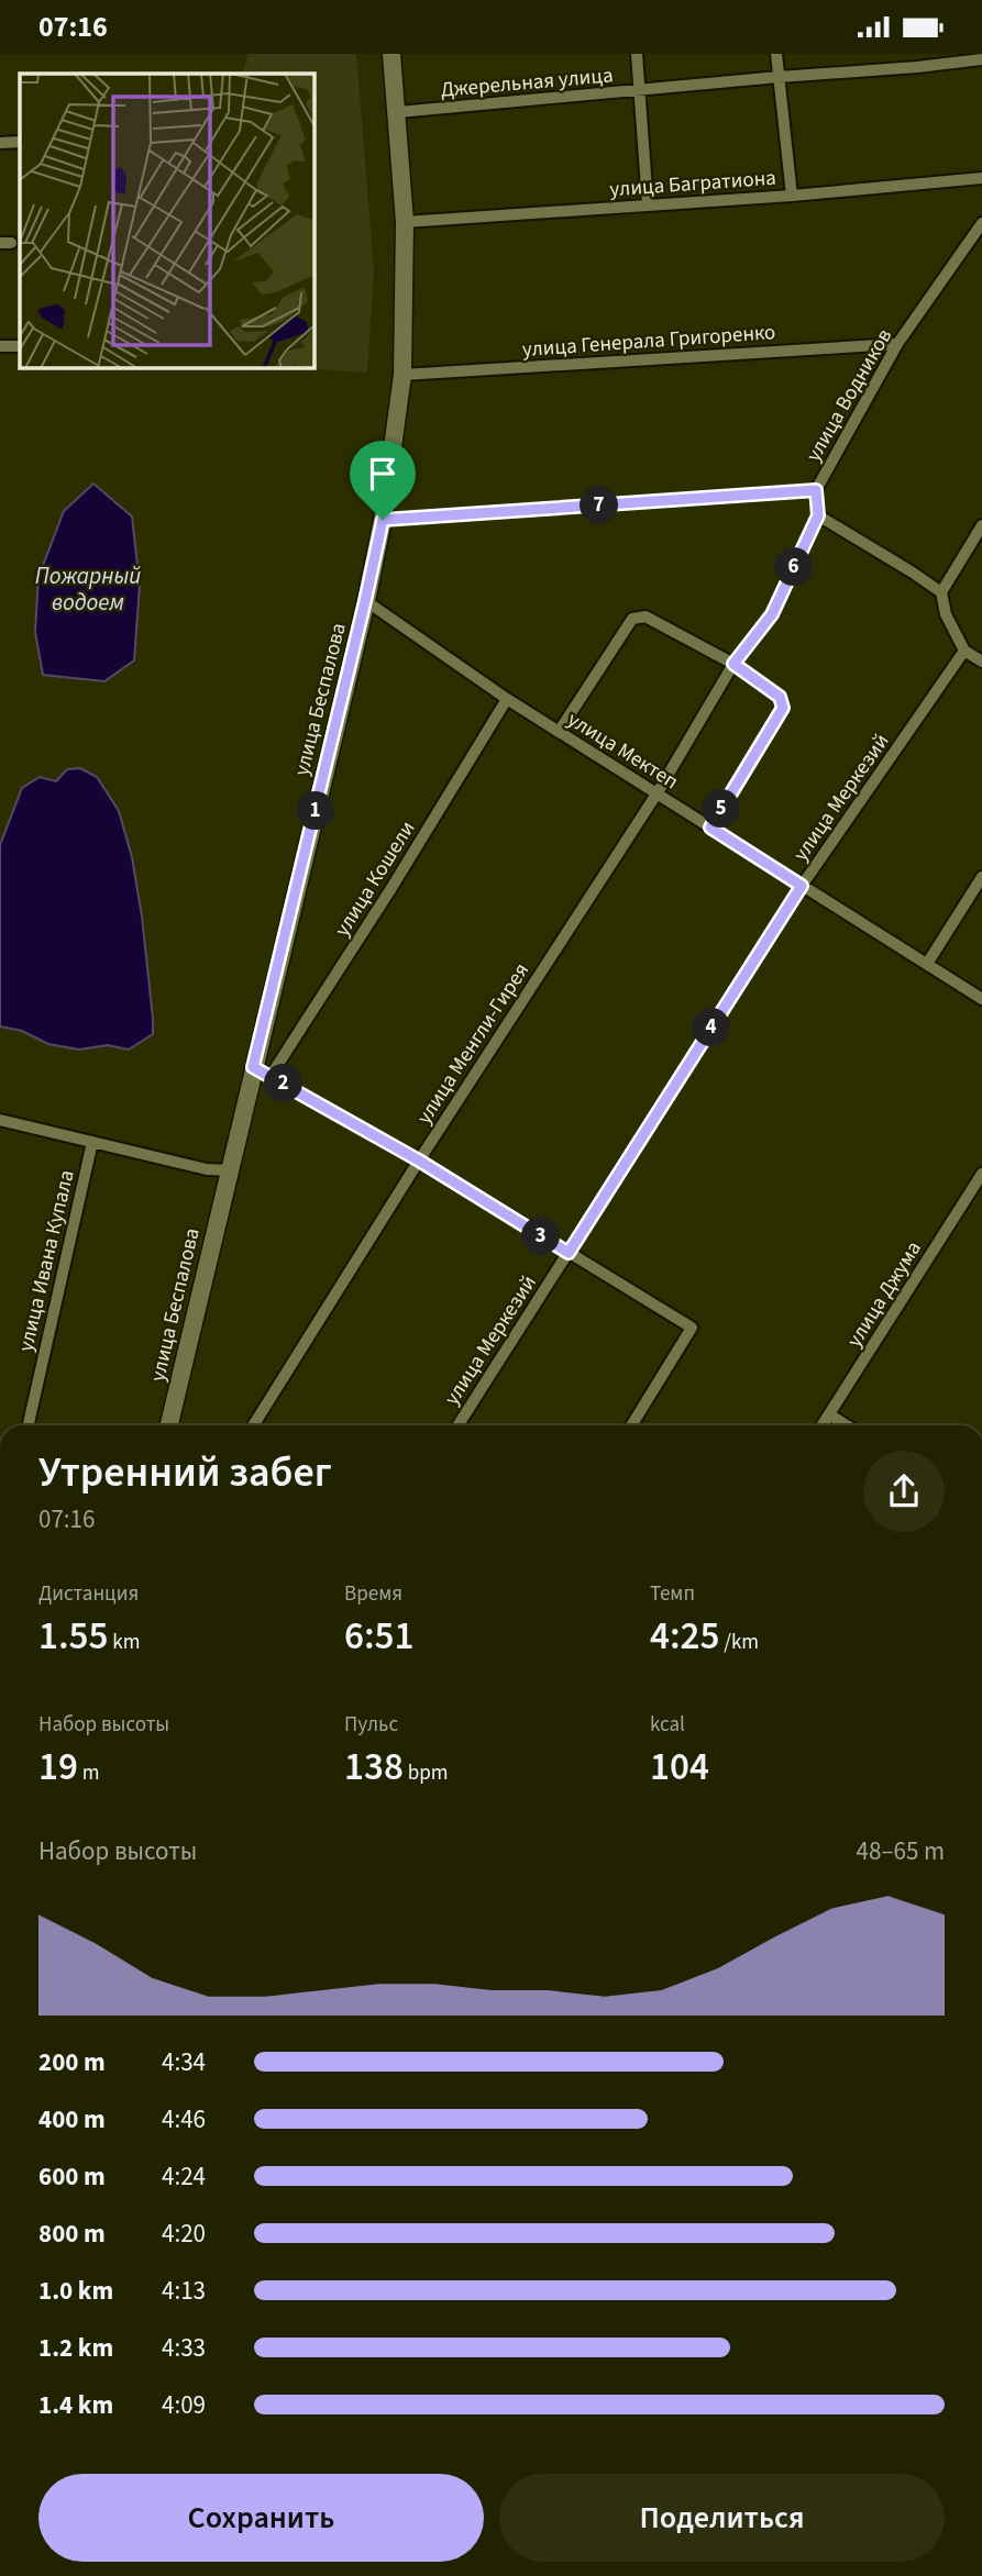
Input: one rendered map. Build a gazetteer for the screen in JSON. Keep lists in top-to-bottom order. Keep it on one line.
{"streets":{"main road":["улица Беспалова"],"street":["Джерельная улица","улица Багратиона","улица Генерала Григоренко","улица Водников","улица Мектеп","улица Меркезий","улица Кошели","улица Менгли-Гирея","улица Ивана Купала","улица Джума"]},"crossings":[["Джерельная улица","улица Беспалова"],["улица Багратиона","улица Беспалова"],["улица Генерала Григоренко","улица Водников"],["улица Генерала Григоренко","улица Беспалова"],["улица Водников","улица Мектеп"],["улица Водников","улица Менгли-Гирея"],["улица Беспалова","улица Мектеп"],["улица Мектеп","улица Меркезий"],["улица Мектеп","улица Кошели"],["улица Мектеп","улица Менгли-Гирея"]],"water":["Пожарный водоем"],"page":{"status":"07:16","pins":["7","6","5","1","4","2","3"],"heading":["Утренний забег","07:16"],"stats":[["Дистанция","1.55 km"],["Время","6:51"],["Темп","4:25 /km"],["Набор высоты","19 m"],["Пульс","138 bpm"],["kcal","104"]],"chart":["Набор высоты","48–65 m"],"list":[{"name":"200 m","note":"4:34"},{"name":"400 m","note":"4:46"},{"name":"600 m","note":"4:24"},{"name":"800 m","note":"4:20"},{"name":"1.0 km","note":"4:13"},{"name":"1.2 km","note":"4:33"},{"name":"1.4 km","note":"4:09"}],"buttons":["Сохранить","Поделиться"]}}
